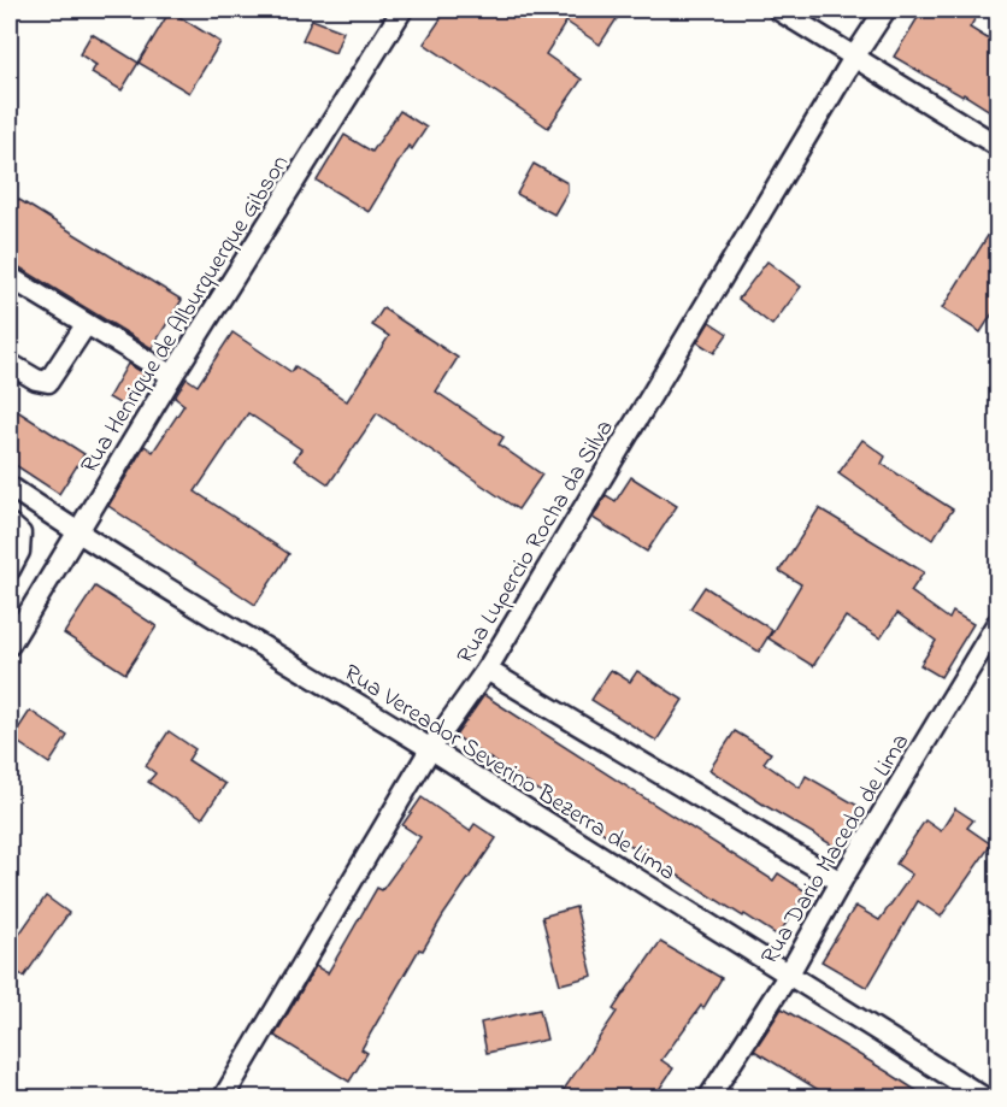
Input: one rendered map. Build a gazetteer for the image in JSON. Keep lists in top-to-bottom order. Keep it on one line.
{"streets":{"street":["Rua Henrique de Alburquerque Gibson","Rua Lupercio Rocha da Silva","Rua Vereador Severino Bezerra de Lima","Rua Dario Macedo de Lima"]},"crossings":[["Rua Henrique de Alburquerque Gibson","Rua Vereador Severino Bezerra de Lima"],["Rua Lupercio Rocha da Silva","Rua Vereador Severino Bezerra de Lima"],["Rua Vereador Severino Bezerra de Lima","Rua Dario Macedo de Lima"]]}
